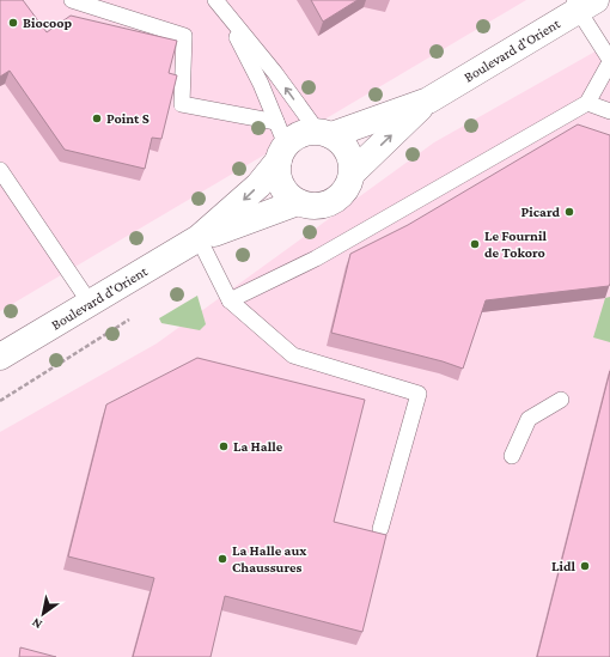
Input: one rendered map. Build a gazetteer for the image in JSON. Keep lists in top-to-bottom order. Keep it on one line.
{"streets":{"street":["Boulevard d'Orient"]},"places":["Biocoop","Point S","Picard","Le Fournil de Tokoro","La Halle","La Halle aux Chaussures","Lidl"],"north":"bottom left"}
